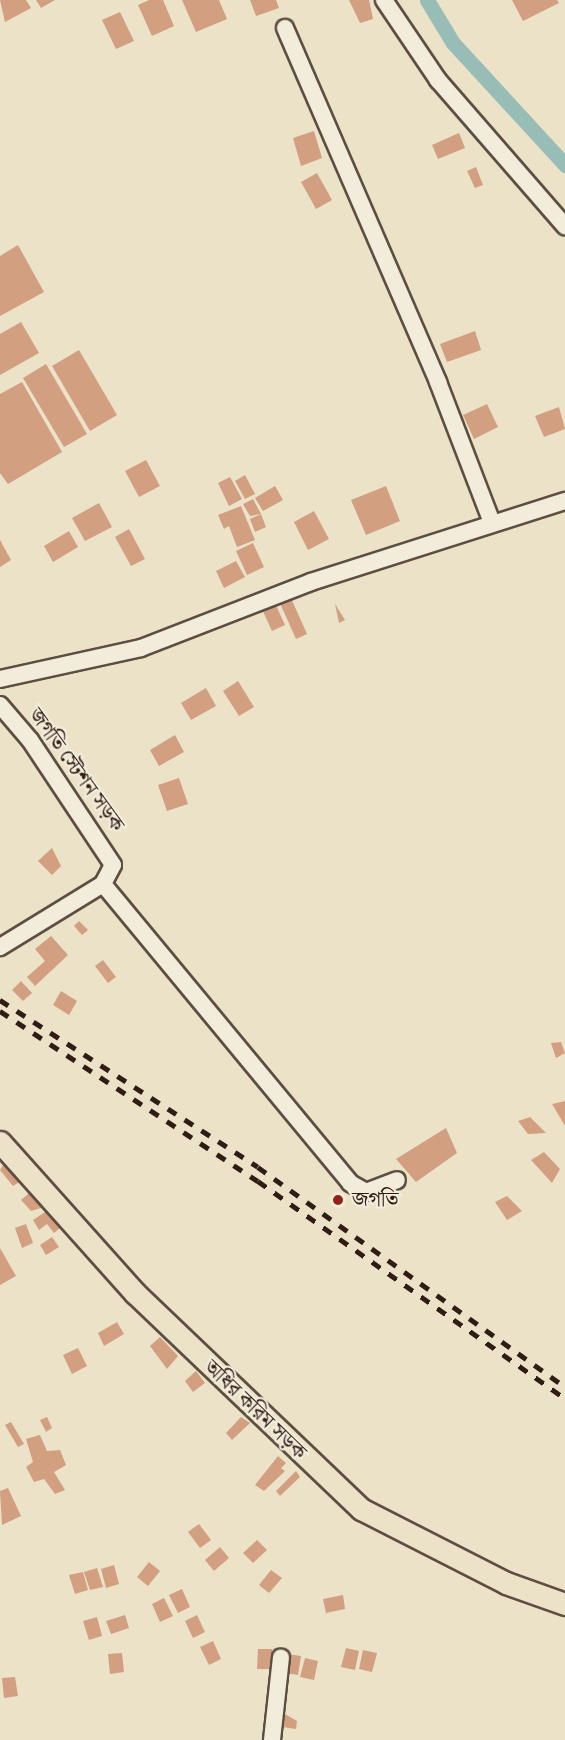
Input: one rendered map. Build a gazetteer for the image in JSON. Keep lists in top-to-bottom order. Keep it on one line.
{"streets":{"main road":["অধির করিম সড়ক"],"street":["জগতি স্টেশন সড়ক"]},"places":["জগতি"]}
